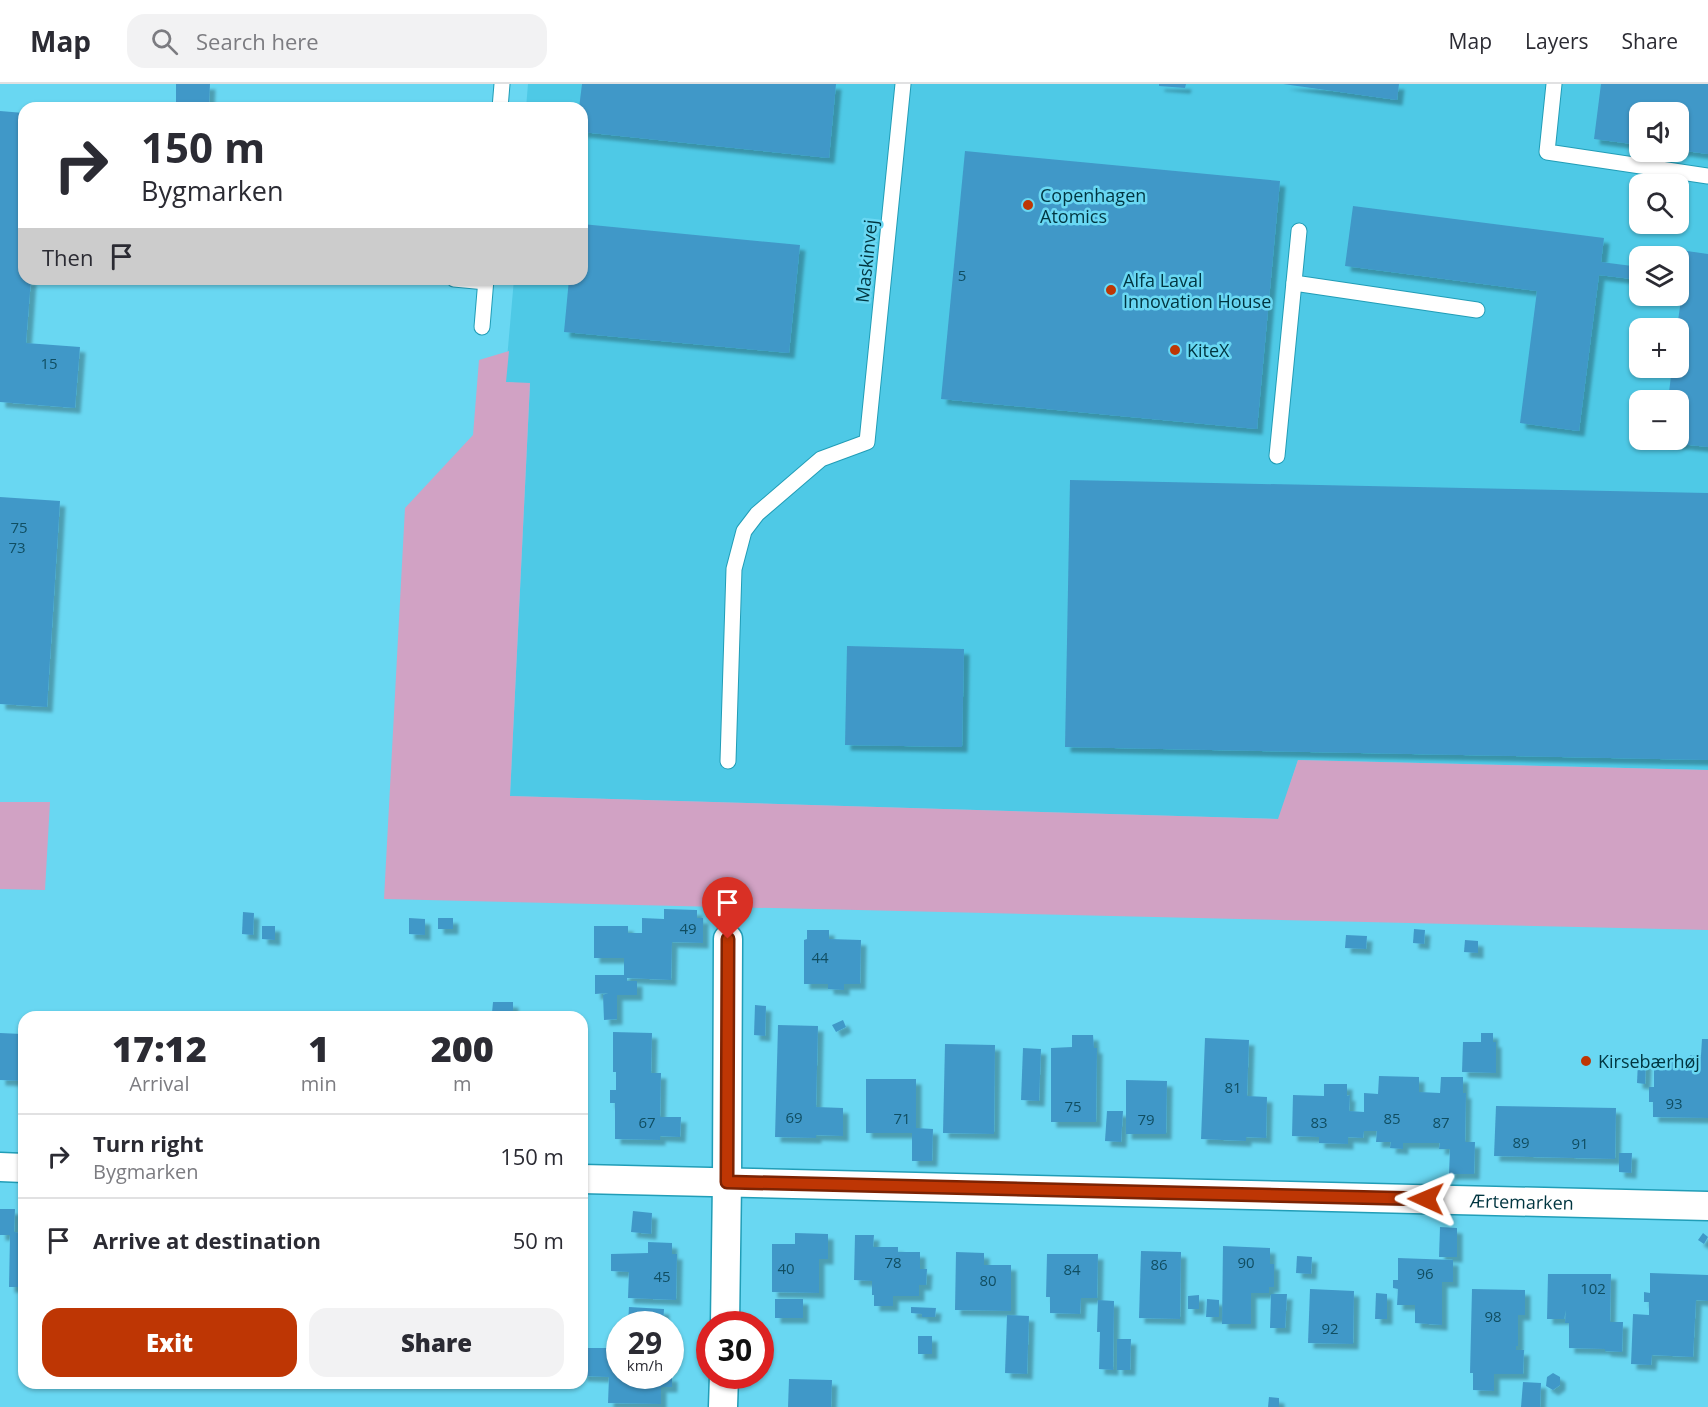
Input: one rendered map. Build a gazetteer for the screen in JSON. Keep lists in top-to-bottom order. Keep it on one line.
{"streets":{"street":["Ærtemarken"],"lane":["Maskinvej"]},"places":["Copenhagen Atomics","Alfa Laval Innovation House","KiteX","Kirsebærhøj"],"house_numbers":["5","15","75","73","49","44","81","93","75","69","71","85","79","67","83","87","89","91","78","90","86","40","84","96","45","80","102","98","92"],"page":{"header":"Map","search":"Search here","nav":["Map","Layers","Share"],"map_buttons":["+","−"],"turn":["150 m","Bygmarken"],"then":"Then","eta":["17:12","Arrival","1","min","200","m"],"list":[{"name":"Turn right","note":"Bygmarken","value":"150 m"},{"name":"Arrive at destination","value":"50 m"}],"buttons":["Exit","Share"],"speed":"29 km/h","limit":"30"}}
